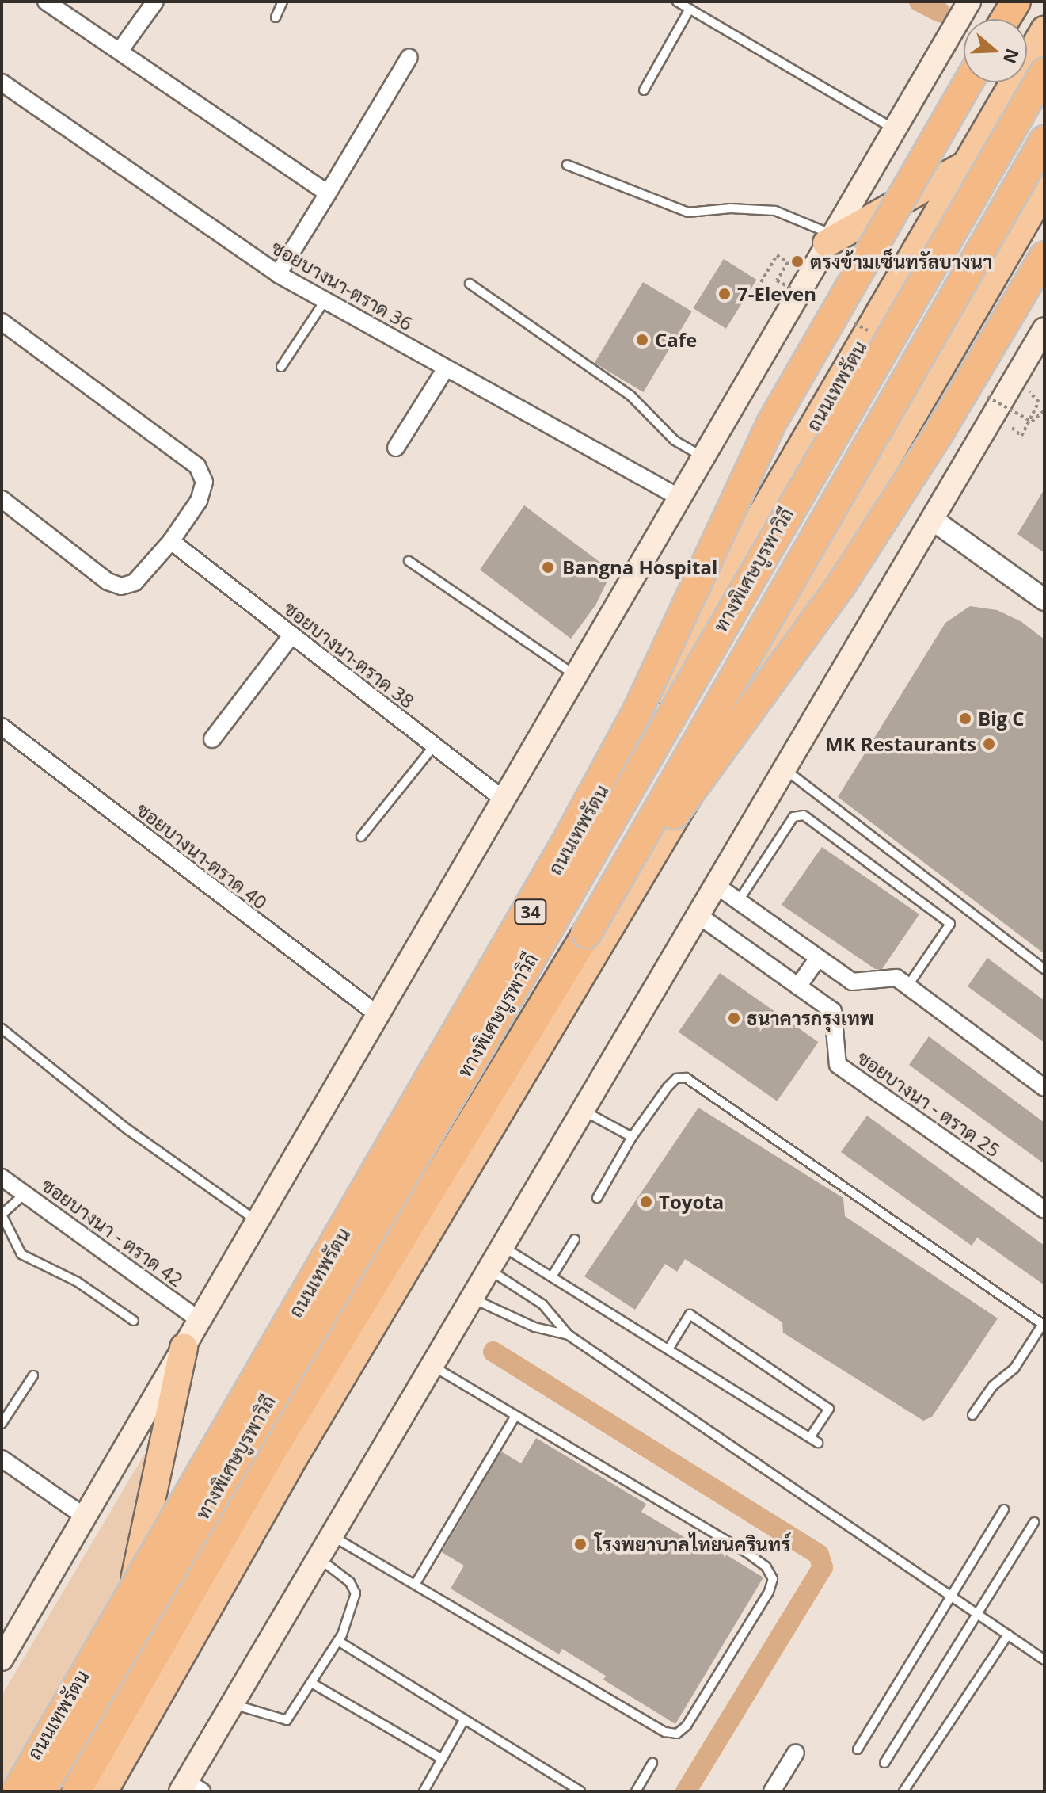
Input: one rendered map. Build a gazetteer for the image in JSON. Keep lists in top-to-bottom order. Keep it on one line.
{"streets":{"highway":["ถนนเทพรัตน","ทางพิเศษบูรพาวิถี","34"],"street":["ซอยบางนา-ตราด 36","ซอยบางนา-ตราด 38","ซอยบางนา-ตราด 40","ซอยบางนา - ตราด 25","ซอยบางนา - ตราด 42"]},"places":["ตรงข้ามเซ็นทรัลบางนา","7-Eleven","Cafe","Bangna Hospital","Big C","MK Restaurants","ธนาคารกรุงเทพ","Toyota","โรงพยาบาลไทยนครินทร์"],"north":"right"}
